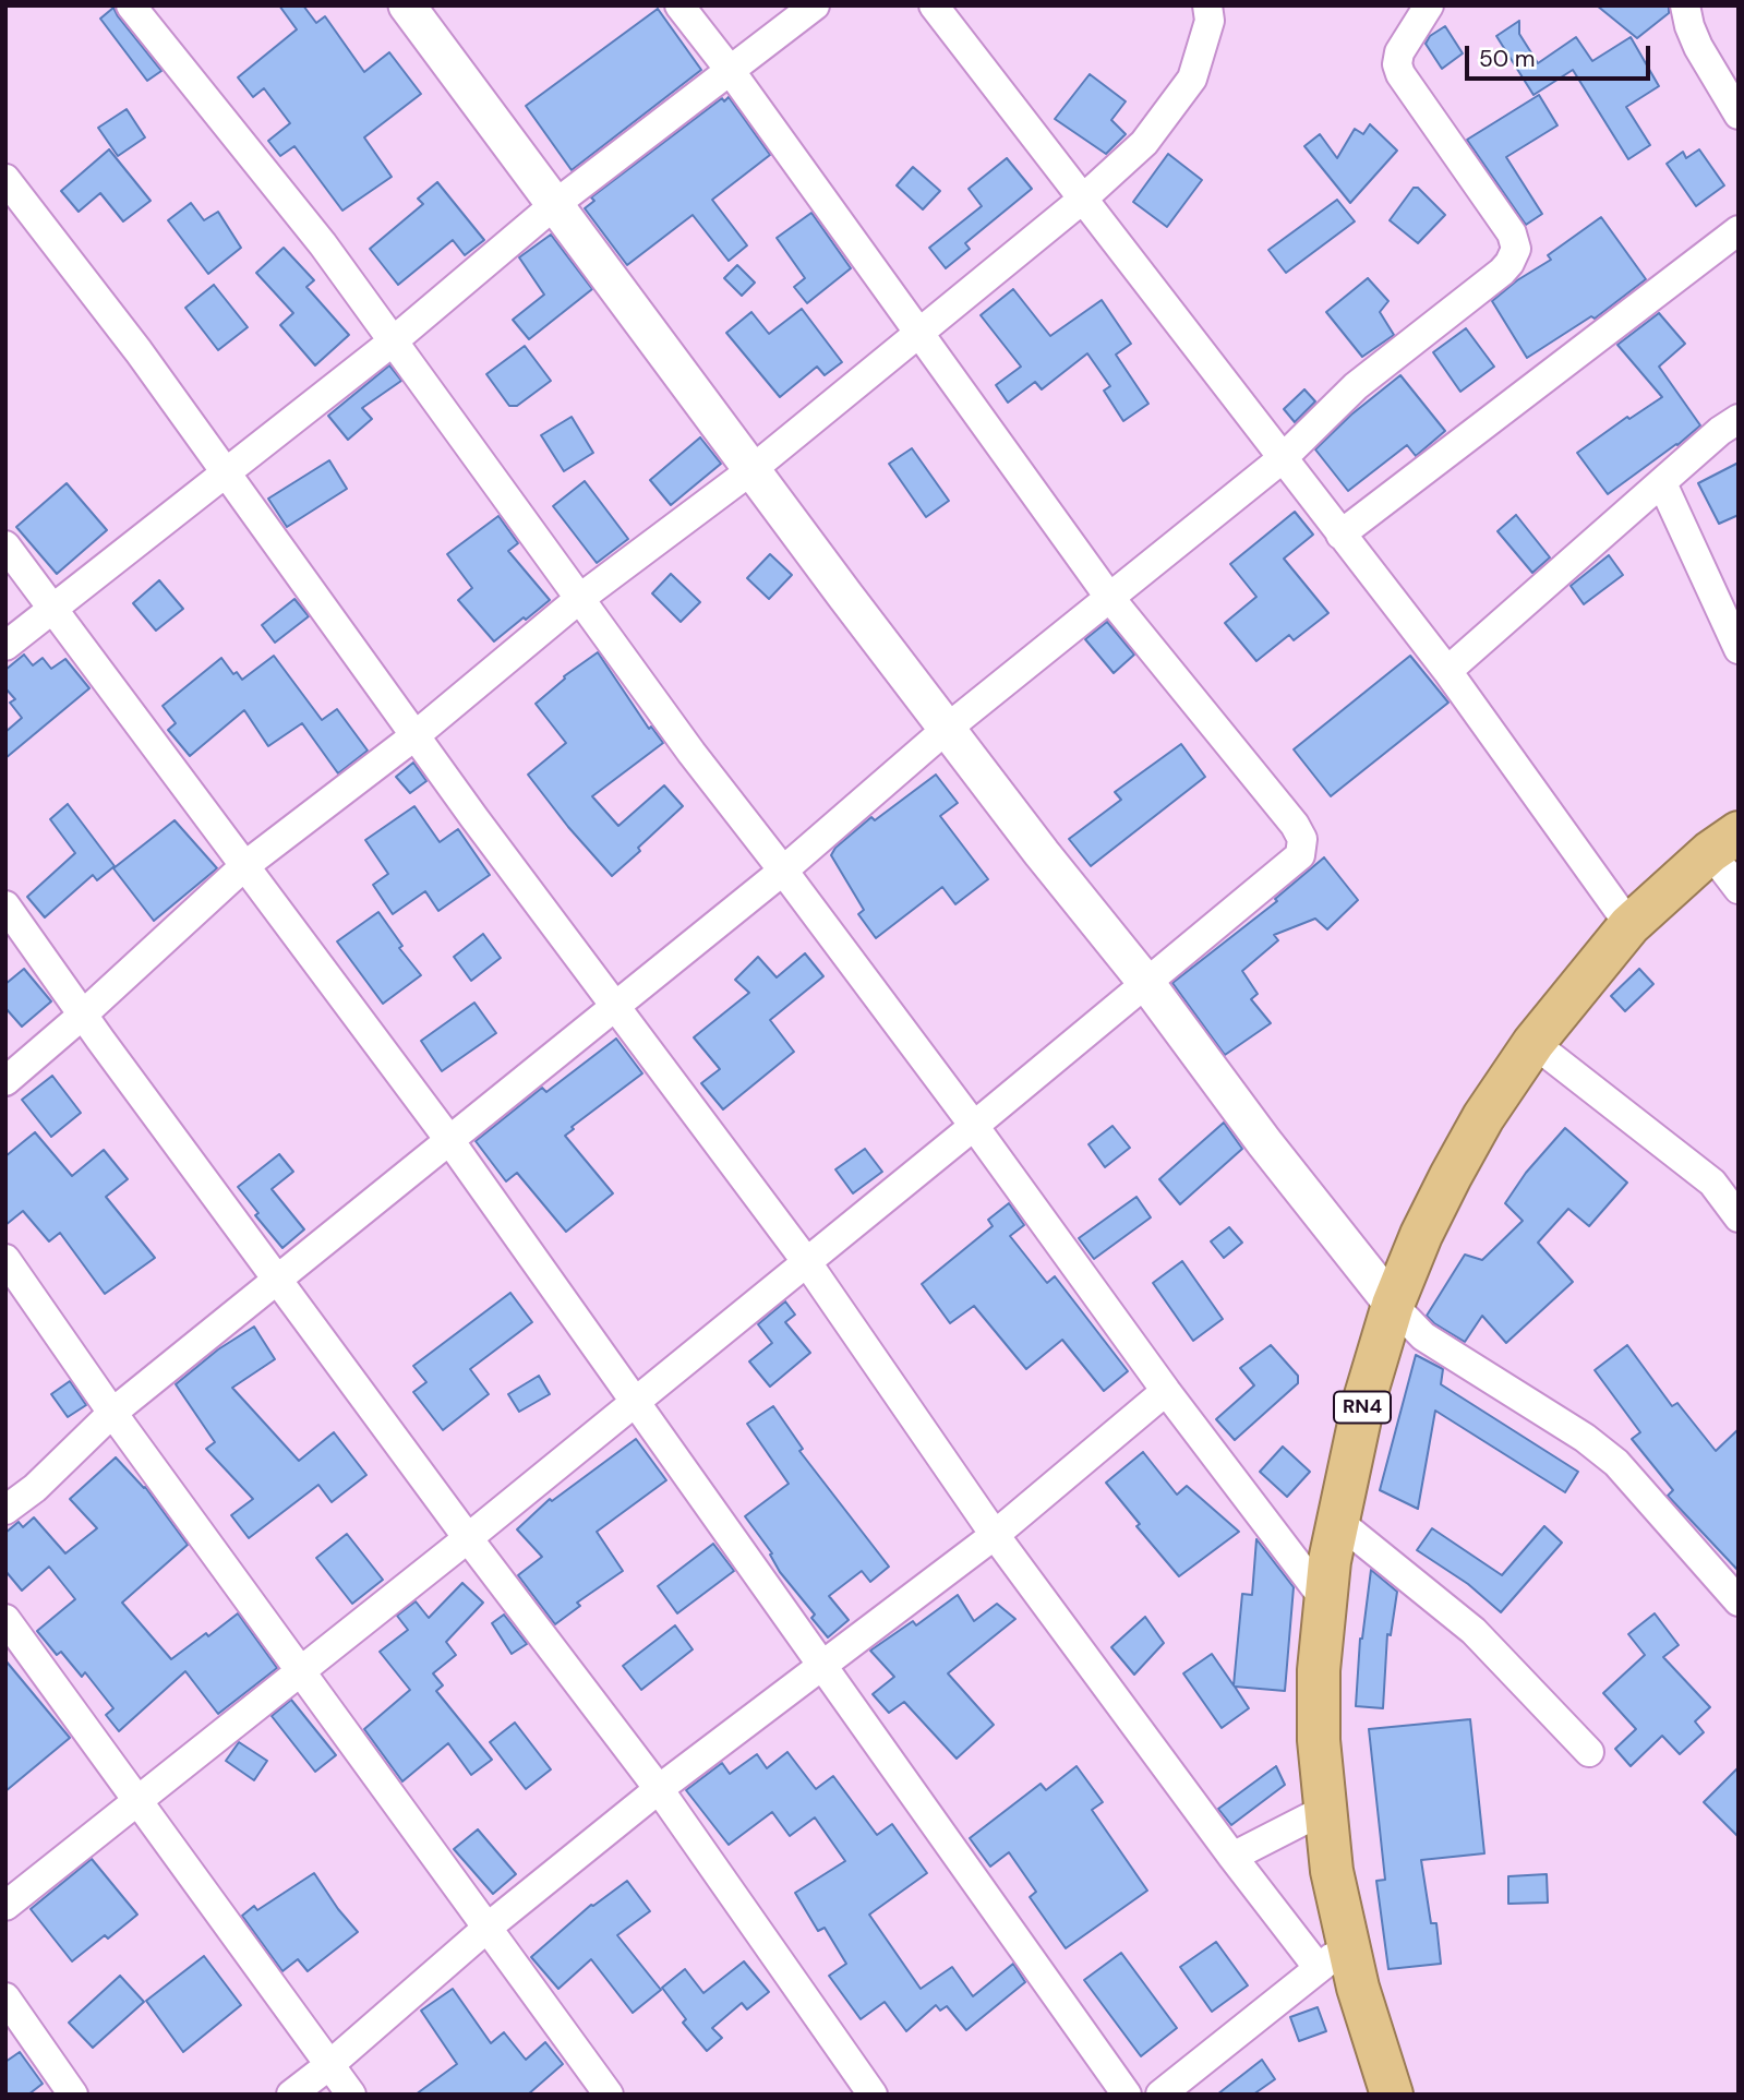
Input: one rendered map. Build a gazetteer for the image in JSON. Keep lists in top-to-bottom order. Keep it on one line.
{"streets":{"highway":["RN4"]},"scale_bar":"50 m"}
